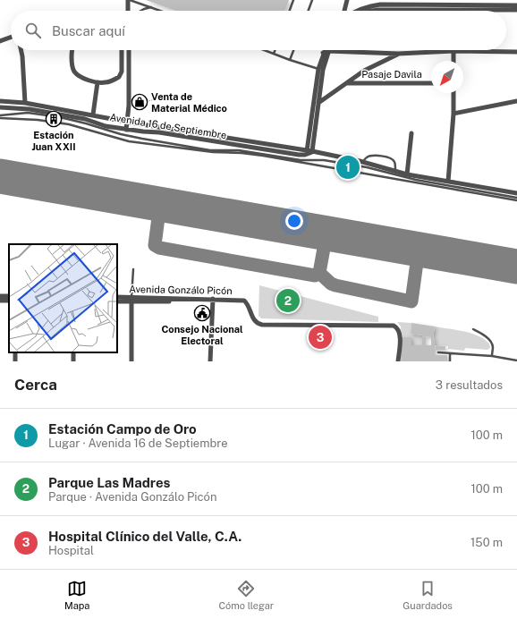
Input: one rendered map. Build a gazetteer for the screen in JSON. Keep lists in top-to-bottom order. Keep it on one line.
{"streets":{"street":["Pasaje Davila","Avenida 16 de Septiembre","Avenida Gonzálo Picón"]},"places":{"shop":["Venta de Material Médico"],"building":["Estación Juan XXII"],"public building":["Consejo Nacional Electoral"]},"north":"bottom left","page":{"search":"Buscar aquí","pins":["1","2","3"],"heading":["Cerca","3 resultados"],"list":[{"mark":"1","name":"Estación Campo de Oro","note":"Lugar · Avenida 16 de Septiembre","value":"100 m"},{"mark":"2","name":"Parque Las Madres","note":"Parque · Avenida Gonzálo Picón","value":"100 m"},{"mark":"3","name":"Hospital Clínico del Valle, C.A.","note":"Hospital","value":"150 m"}],"nav":["Mapa","Cómo llegar","Guardados"]}}
